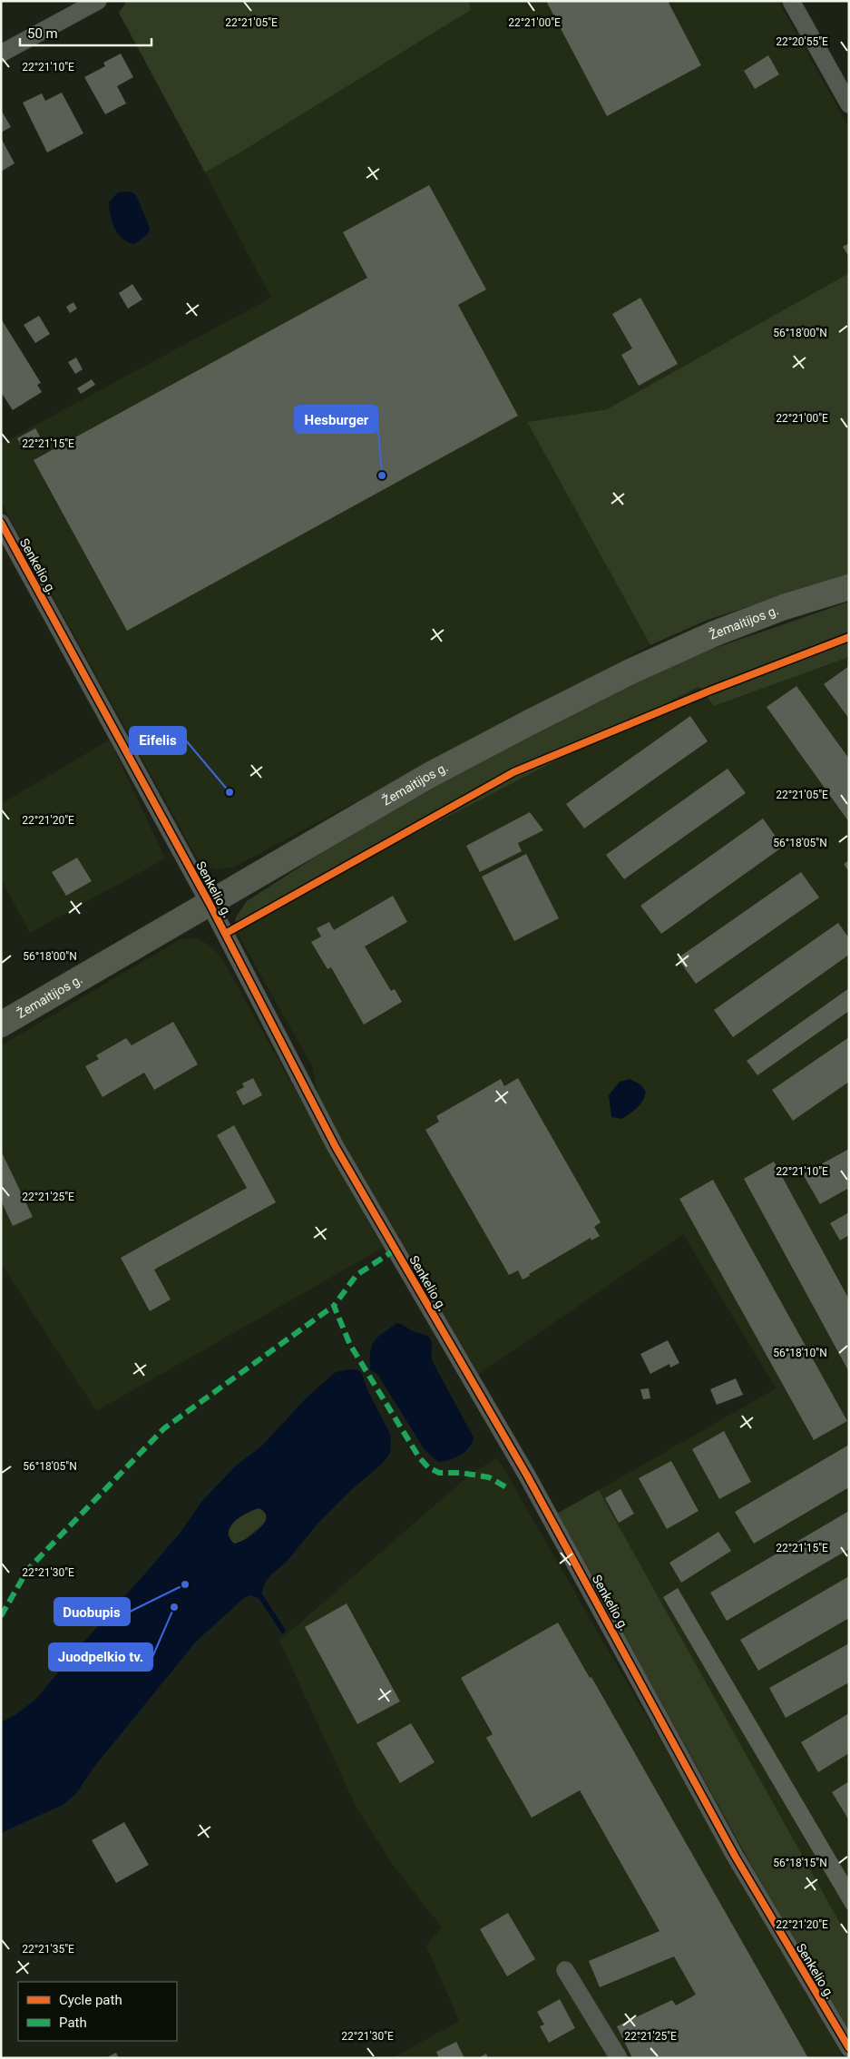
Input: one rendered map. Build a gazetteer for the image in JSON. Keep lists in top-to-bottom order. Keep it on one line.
{"streets":{"main road":["Žemaitijos g."],"street":["Senkelio g."]},"crossings":[["Senkelio g.","Žemaitijos g."]],"places":["Hesburger","Eifelis","Duobupis","Juodpelkio tv."],"legend":["Cycle path","Path"],"scale_bar":"50 m","coordinates":["22°21'05\"E","22°21'00\"E","22°20'55\"E","22°21'10\"E","56°18'00\"N","22°21'15\"E","22°21'20\"E","56°18'05\"N","22°21'25\"E","56°18'10\"N","22°21'30\"E","56°18'15\"N","22°21'35\"E"]}
